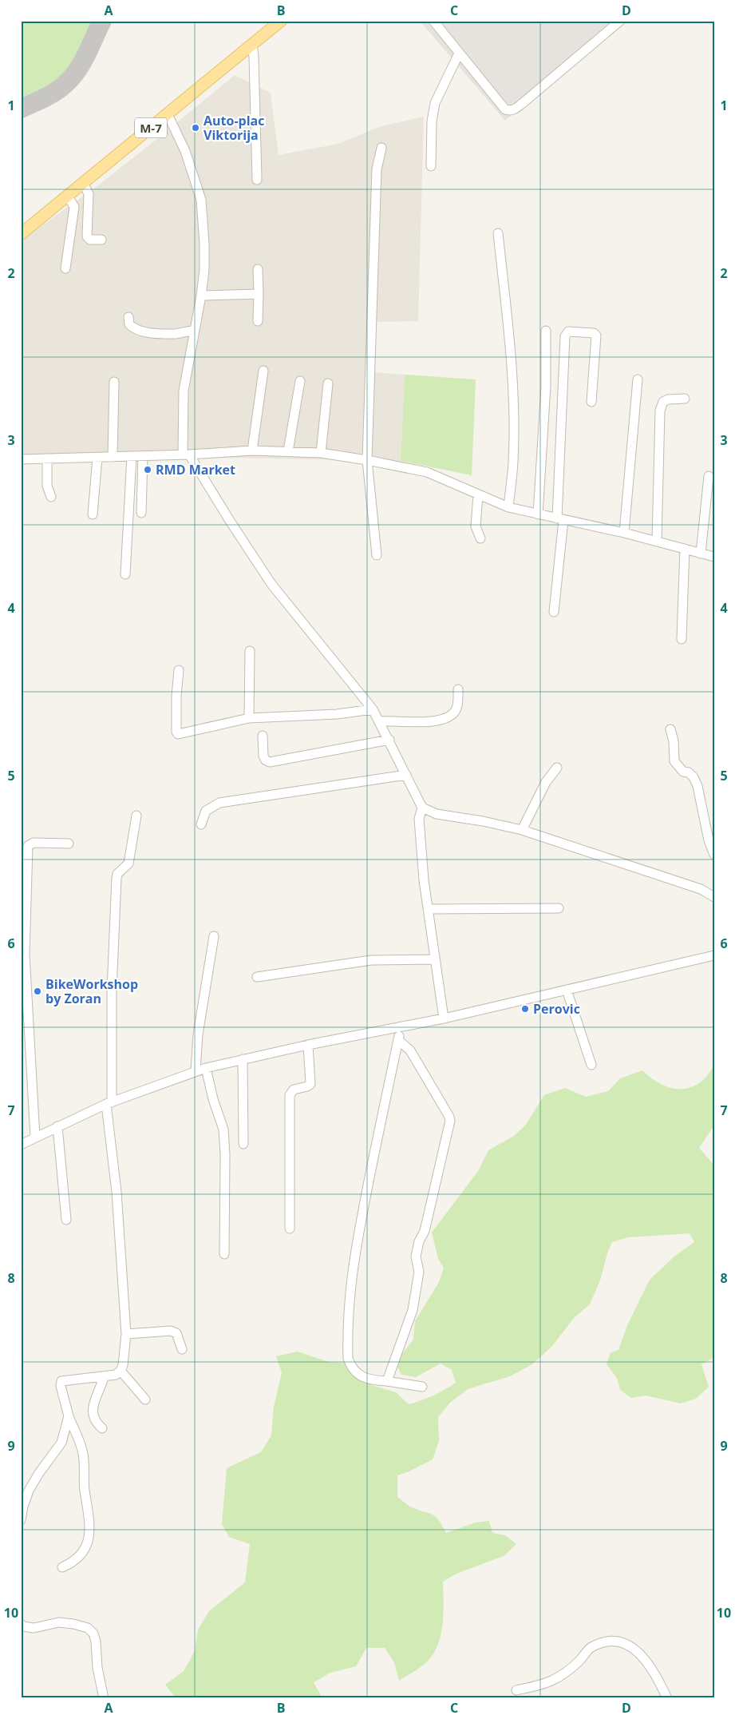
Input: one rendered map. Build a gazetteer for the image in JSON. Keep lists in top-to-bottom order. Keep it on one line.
{"streets":{"main road":["M-7"]},"places":["Auto-plac Viktorija","RMD Market","BikeWorkshop by Zoran","Perovic"],"grid":{"columns":["A","B","C","D"],"rows":["1","2","3","4","5","6","7","8","9","10"]}}
